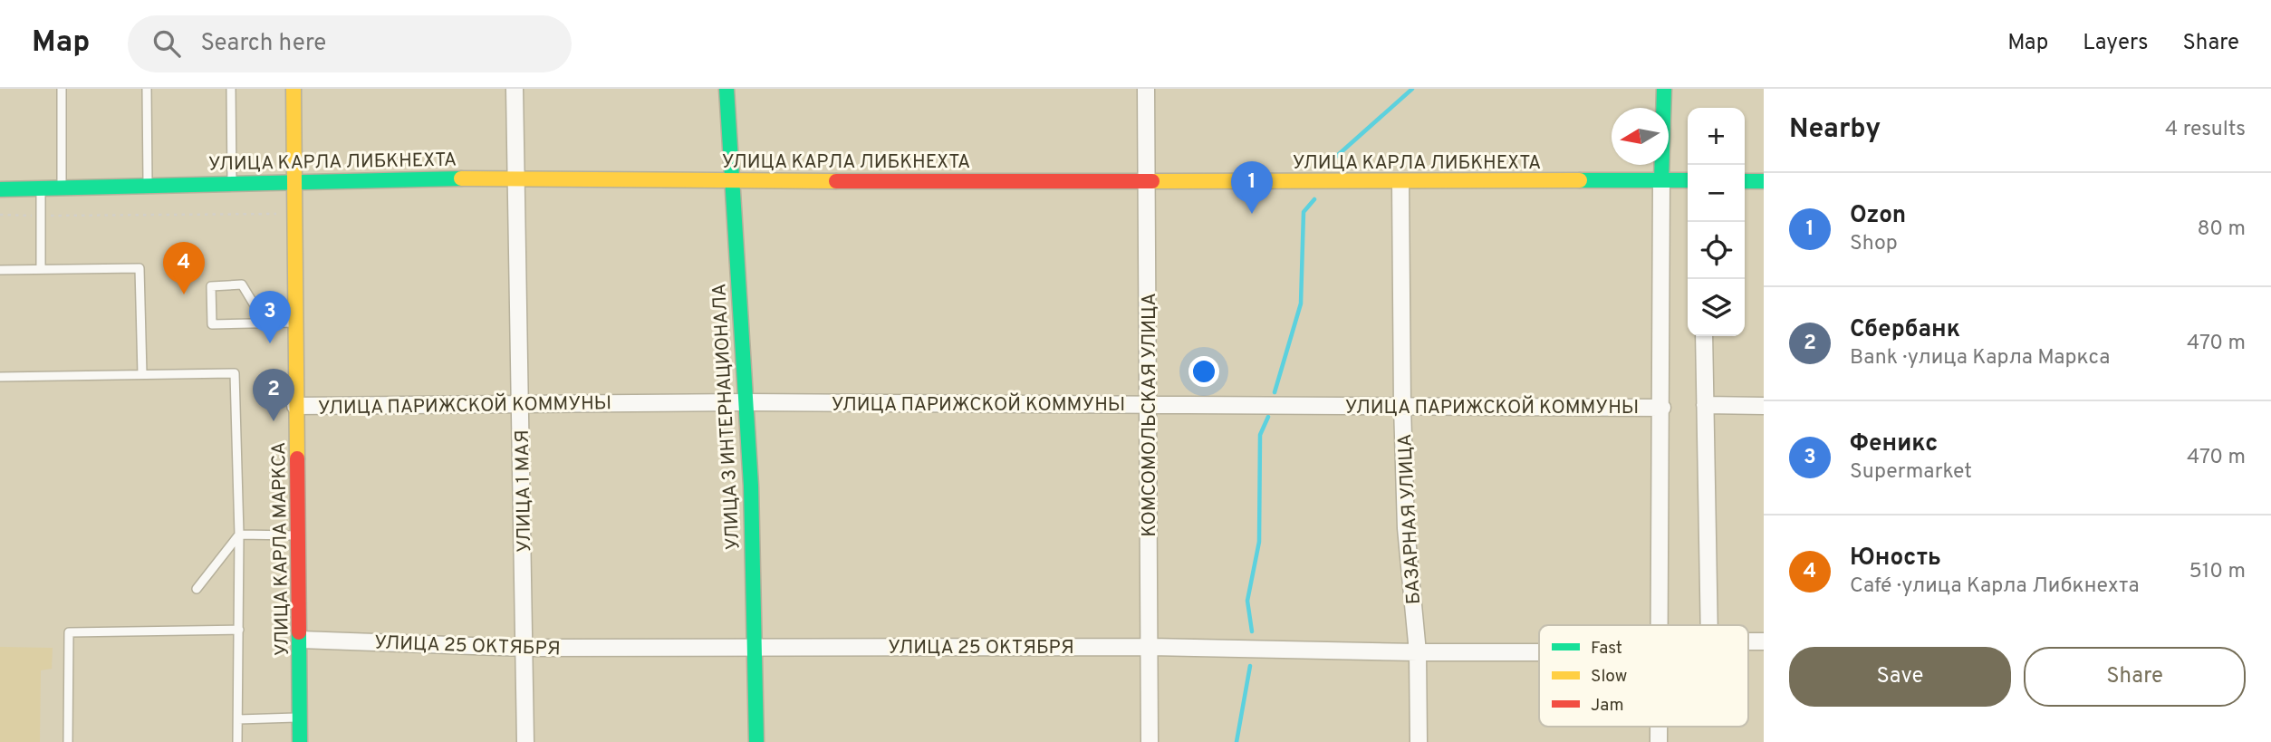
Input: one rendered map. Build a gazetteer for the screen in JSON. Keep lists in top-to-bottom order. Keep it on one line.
{"streets":{"main road":["УЛИЦА КАРЛА ЛИБКНЕХТА","УЛИЦА 3 ИНТЕРНАЦИОНАЛА","УЛИЦА КАРЛА МАРКСА"],"street":["УЛИЦА ПАРИЖСКОЙ КОММУНЫ","КОМСОМОЛЬСКАЯ УЛИЦА","УЛИЦА 1 МАЯ","БАЗАРНАЯ УЛИЦА","УЛИЦА 25 ОКТЯБРЯ"]},"crossings":[["УЛИЦА КАРЛА ЛИБКНЕХТА","КОМСОМОЛЬСКАЯ УЛИЦА"],["УЛИЦА КАРЛА ЛИБКНЕХТА","УЛИЦА 3 ИНТЕРНАЦИОНАЛА"],["УЛИЦА КАРЛА ЛИБКНЕХТА","УЛИЦА 1 МАЯ"],["УЛИЦА КАРЛА ЛИБКНЕХТА","БАЗАРНАЯ УЛИЦА"],["УЛИЦА КАРЛА ЛИБКНЕХТА","УЛИЦА КАРЛА МАРКСА"],["УЛИЦА ПАРИЖСКОЙ КОММУНЫ","КОМСОМОЛЬСКАЯ УЛИЦА"],["УЛИЦА ПАРИЖСКОЙ КОММУНЫ","УЛИЦА 3 ИНТЕРНАЦИОНАЛА"],["УЛИЦА ПАРИЖСКОЙ КОММУНЫ","УЛИЦА 1 МАЯ"],["УЛИЦА ПАРИЖСКОЙ КОММУНЫ","БАЗАРНАЯ УЛИЦА"],["УЛИЦА ПАРИЖСКОЙ КОММУНЫ","УЛИЦА КАРЛА МАРКСА"],["КОМСОМОЛЬСКАЯ УЛИЦА","УЛИЦА 25 ОКТЯБРЯ"],["УЛИЦА 3 ИНТЕРНАЦИОНАЛА","УЛИЦА 25 ОКТЯБРЯ"],["УЛИЦА 1 МАЯ","УЛИЦА 25 ОКТЯБРЯ"],["БАЗАРНАЯ УЛИЦА","УЛИЦА 25 ОКТЯБРЯ"],["УЛИЦА КАРЛА МАРКСА","УЛИЦА 25 ОКТЯБРЯ"]],"legend":["Fast","Slow","Jam"],"north":"left","page":{"header":"Map","search":"Search here","nav":["Map","Layers","Share"],"heading":["Nearby","4 results"],"map_buttons":["+","−"],"pins":["1","4","3","2"],"list":[{"mark":"1","name":"Ozon","note":"Shop","value":"80 m"},{"mark":"2","name":"Сбербанк","note":"Bank · улица Карла Маркса","value":"470 m"},{"mark":"3","name":"Феникс","note":"Supermarket","value":"470 m"},{"mark":"4","name":"Юность","note":"Café · улица Карла Либкнехта","value":"510 m"}],"buttons":["Save","Share"]}}
